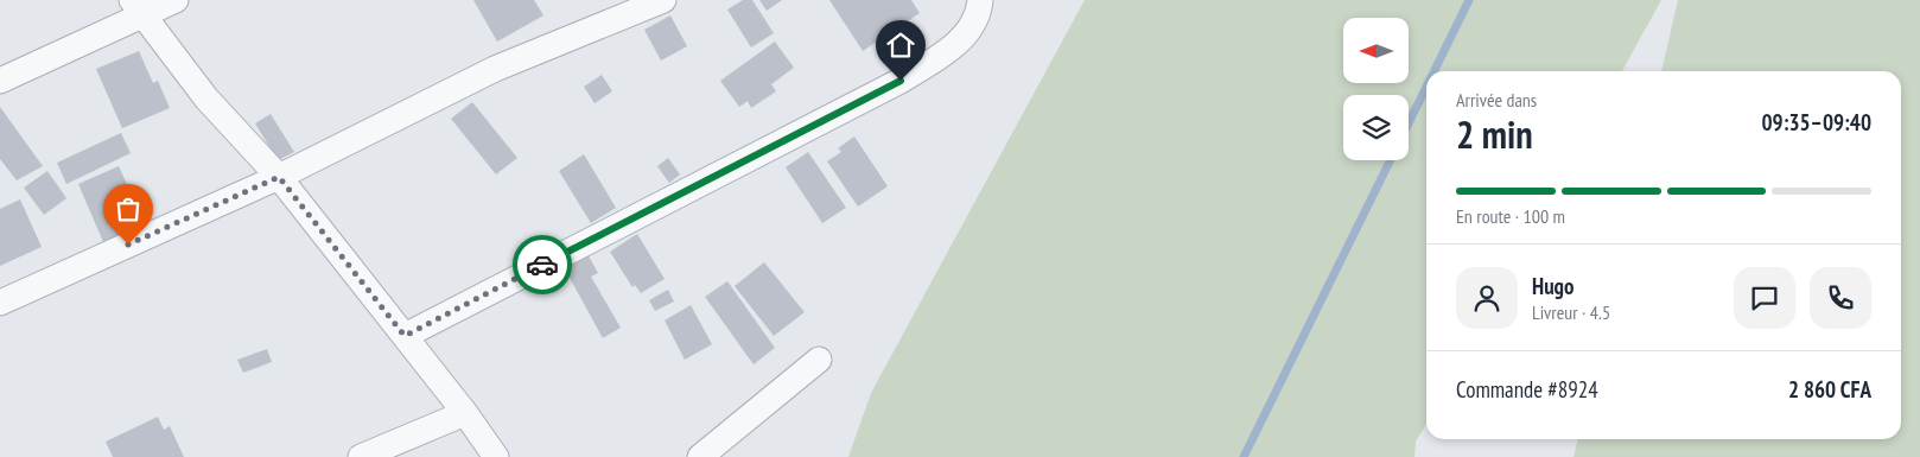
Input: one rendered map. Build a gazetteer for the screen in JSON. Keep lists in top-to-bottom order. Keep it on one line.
{"north":"left","page":{"heading":["2 min","Arrivée dans","09:35–09:40"],"panel":["Hugo","Livreur · 4.5","Commande #8924","2 860 CFA"],"bar":"En route · 100 m"}}
